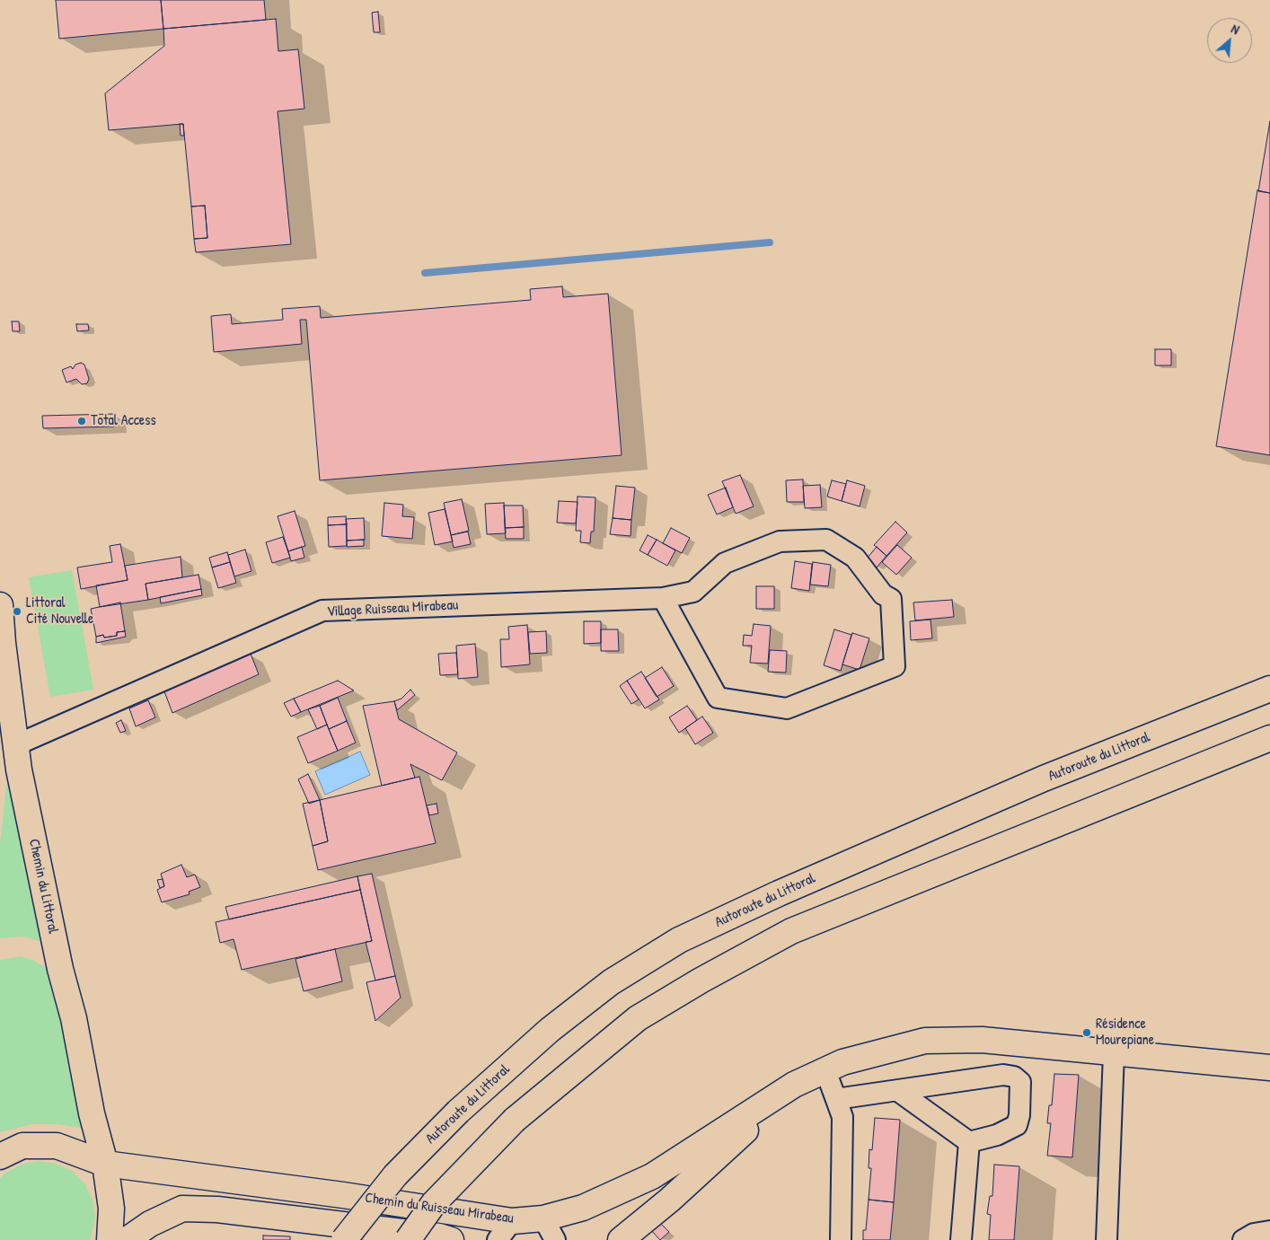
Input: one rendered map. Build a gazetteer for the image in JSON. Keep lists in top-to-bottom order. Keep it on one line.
{"streets":{"main road":["Autoroute du Littoral","Chemin du Littoral","Chemin du Ruisseau Mirabeau"],"street":["Village Ruisseau Mirabeau"]},"crossings":[["Village Ruisseau Mirabeau","Chemin du Littoral"],["Chemin du Littoral","Chemin du Ruisseau Mirabeau"]],"places":["Total Access","Littoral Cité Nouvelle","Résidence Mourepiane"],"north":"top right"}
